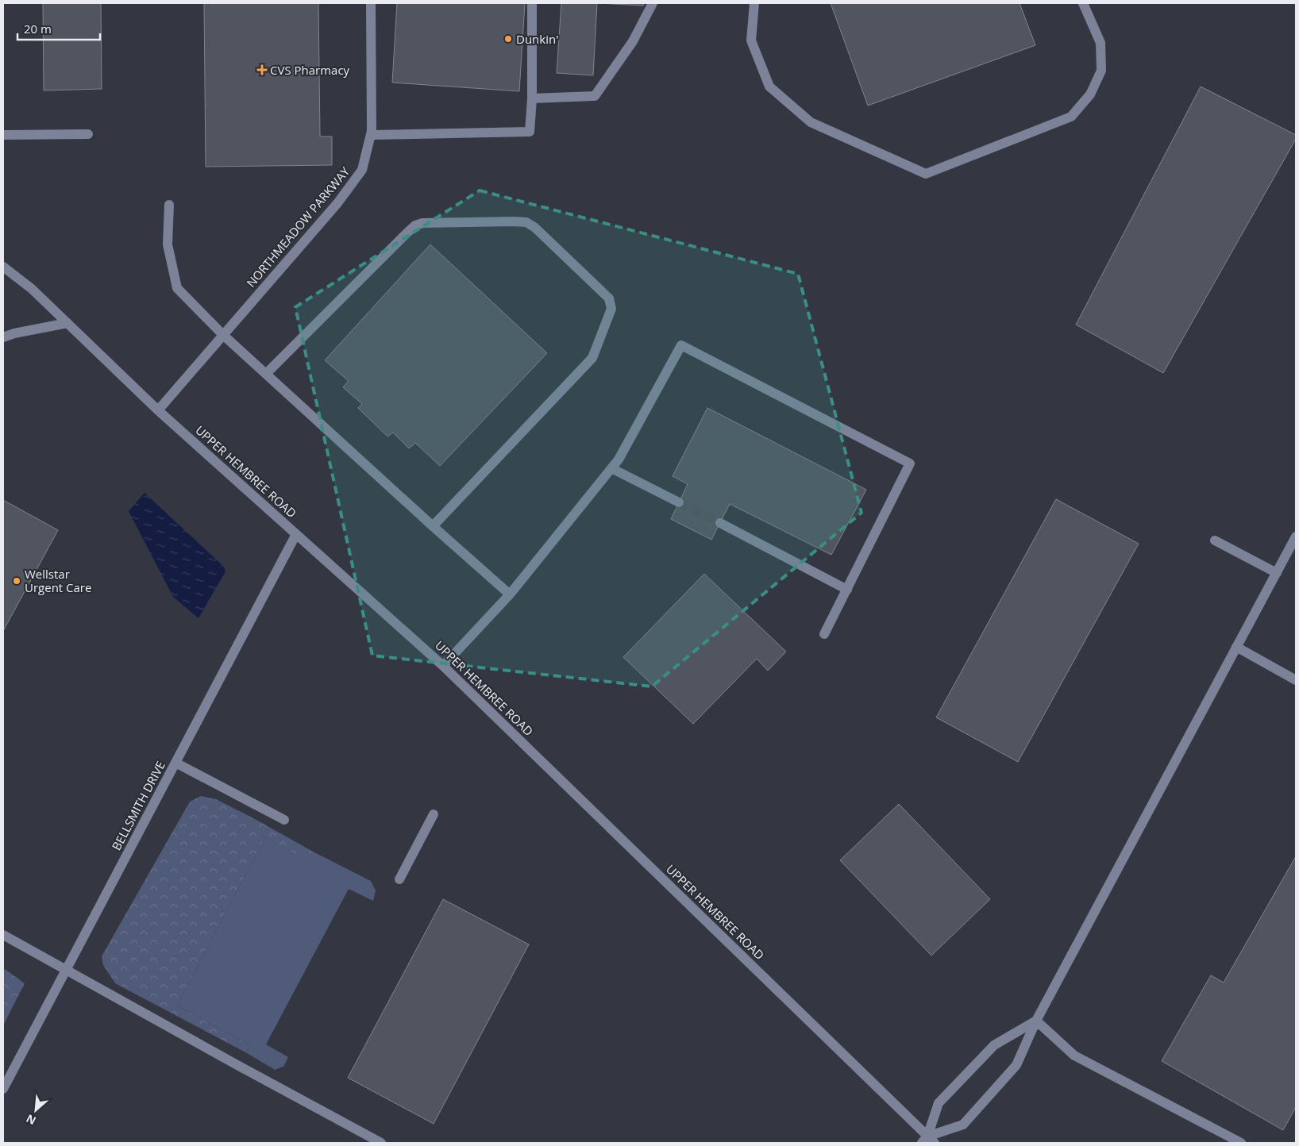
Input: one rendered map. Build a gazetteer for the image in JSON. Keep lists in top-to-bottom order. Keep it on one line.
{"streets":{"street":["NORTHMEADOW PARKWAY","UPPER HEMBREE ROAD","BELLSMITH DRIVE"]},"crossings":[["NORTHMEADOW PARKWAY","UPPER HEMBREE ROAD"],["UPPER HEMBREE ROAD","BELLSMITH DRIVE"]],"places":{"other":["Dunkin'","Wellstar Urgent Care"],"health":["CVS Pharmacy"]},"scale_bar":"20 m","north":"bottom left"}
